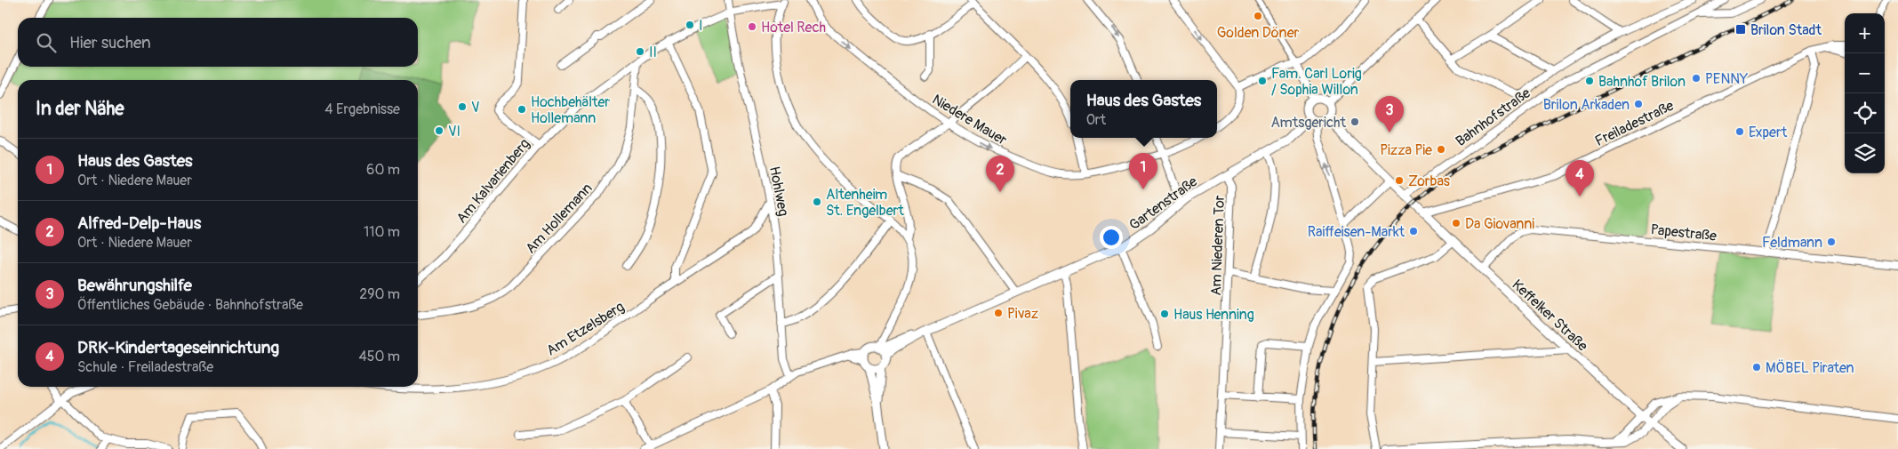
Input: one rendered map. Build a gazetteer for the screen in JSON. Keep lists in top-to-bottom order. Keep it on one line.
{"streets":{"street":["Bahnhofstraße","Niedere Mauer","Freiladestraße","Am Kalvarienberg","Hohlweg","Gartenstraße","Am Hollemann","Papestraße","Am Niederen Tor","Keffelker Straße","Am Etzelsberg"]},"crossings":[["Bahnhofstraße","Keffelker Straße"],["Freiladestraße","Keffelker Straße"],["Am Kalvarienberg","Hohlweg"],["Am Kalvarienberg","Am Hollemann"],["Hohlweg","Am Etzelsberg"],["Gartenstraße","Am Niederen Tor"],["Papestraße","Keffelker Straße"]],"one_way":["Niedere Mauer"],"places":{"other":["Golden Döner","I","Hotel Rech","II","PENNY","Fam. Carl Lorig / Sophia Willon","Bahnhof Brilon","Brilon Arkaden","V","Hochbehälter Hollemann","Amtsgericht","VI","Expert","Pizza Pie","Zorbas","Altenheim St. Engelbert","Da Giovanni","Raiffeisen-Markt","Feldmann","Pivaz","Haus Henning","MÖBEL Piraten"],"transit":["Brilon Stadt"]},"page":{"map_buttons":["+","−"],"search":"Hier suchen","popup":["Haus des Gastes","Ort"],"heading":["In der Nähe","4 Ergebnisse"],"pins":["3","1","2","4"],"list":[{"mark":"1","name":"Haus des Gastes","note":"Ort · Niedere Mauer","value":"60 m"},{"mark":"2","name":"Alfred-Delp-Haus","note":"Ort · Niedere Mauer","value":"110 m"},{"mark":"3","name":"Bewährungshilfe","note":"Öffentliches Gebäude · Bahnhofstraße","value":"290 m"},{"mark":"4","name":"DRK-Kindertageseinrichtung","note":"Schule · Freiladestraße","value":"450 m"}]}}
